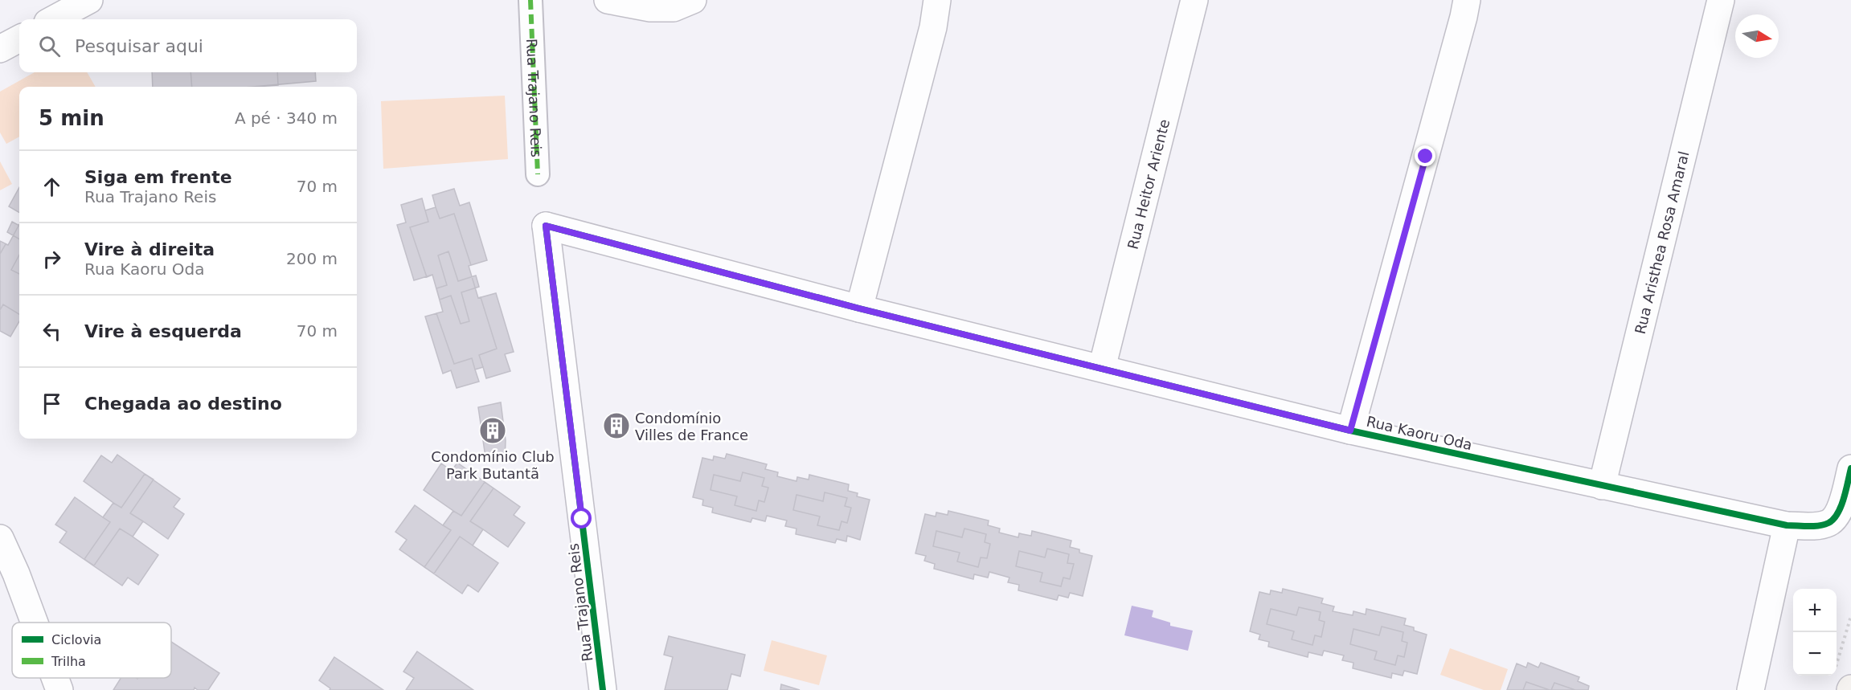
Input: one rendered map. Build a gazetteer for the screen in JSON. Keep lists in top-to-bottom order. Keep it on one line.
{"streets":{"street":["Rua Trajano Reis","Rua Heitor Ariente","Rua Aristhea Rosa Amaral","Rua Kaoru Oda"]},"crossings":[["Rua Trajano Reis","Rua Kaoru Oda"],["Rua Heitor Ariente","Rua Kaoru Oda"],["Rua Aristhea Rosa Amaral","Rua Kaoru Oda"]],"places":{"building":["Condomínio Villes de France","Condomínio Club Park Butantã"]},"legend":["Ciclovia","Trilha"],"north":"right","page":{"search":"Pesquisar aqui","heading":["5 min","A pé · 340 m"],"list":[["Siga em frente","Rua Trajano Reis","70 m"],["Vire à direita","Rua Kaoru Oda","200 m"],["Vire à esquerda","70 m"],"Chegada ao destino"],"map_buttons":["+","−"]}}
